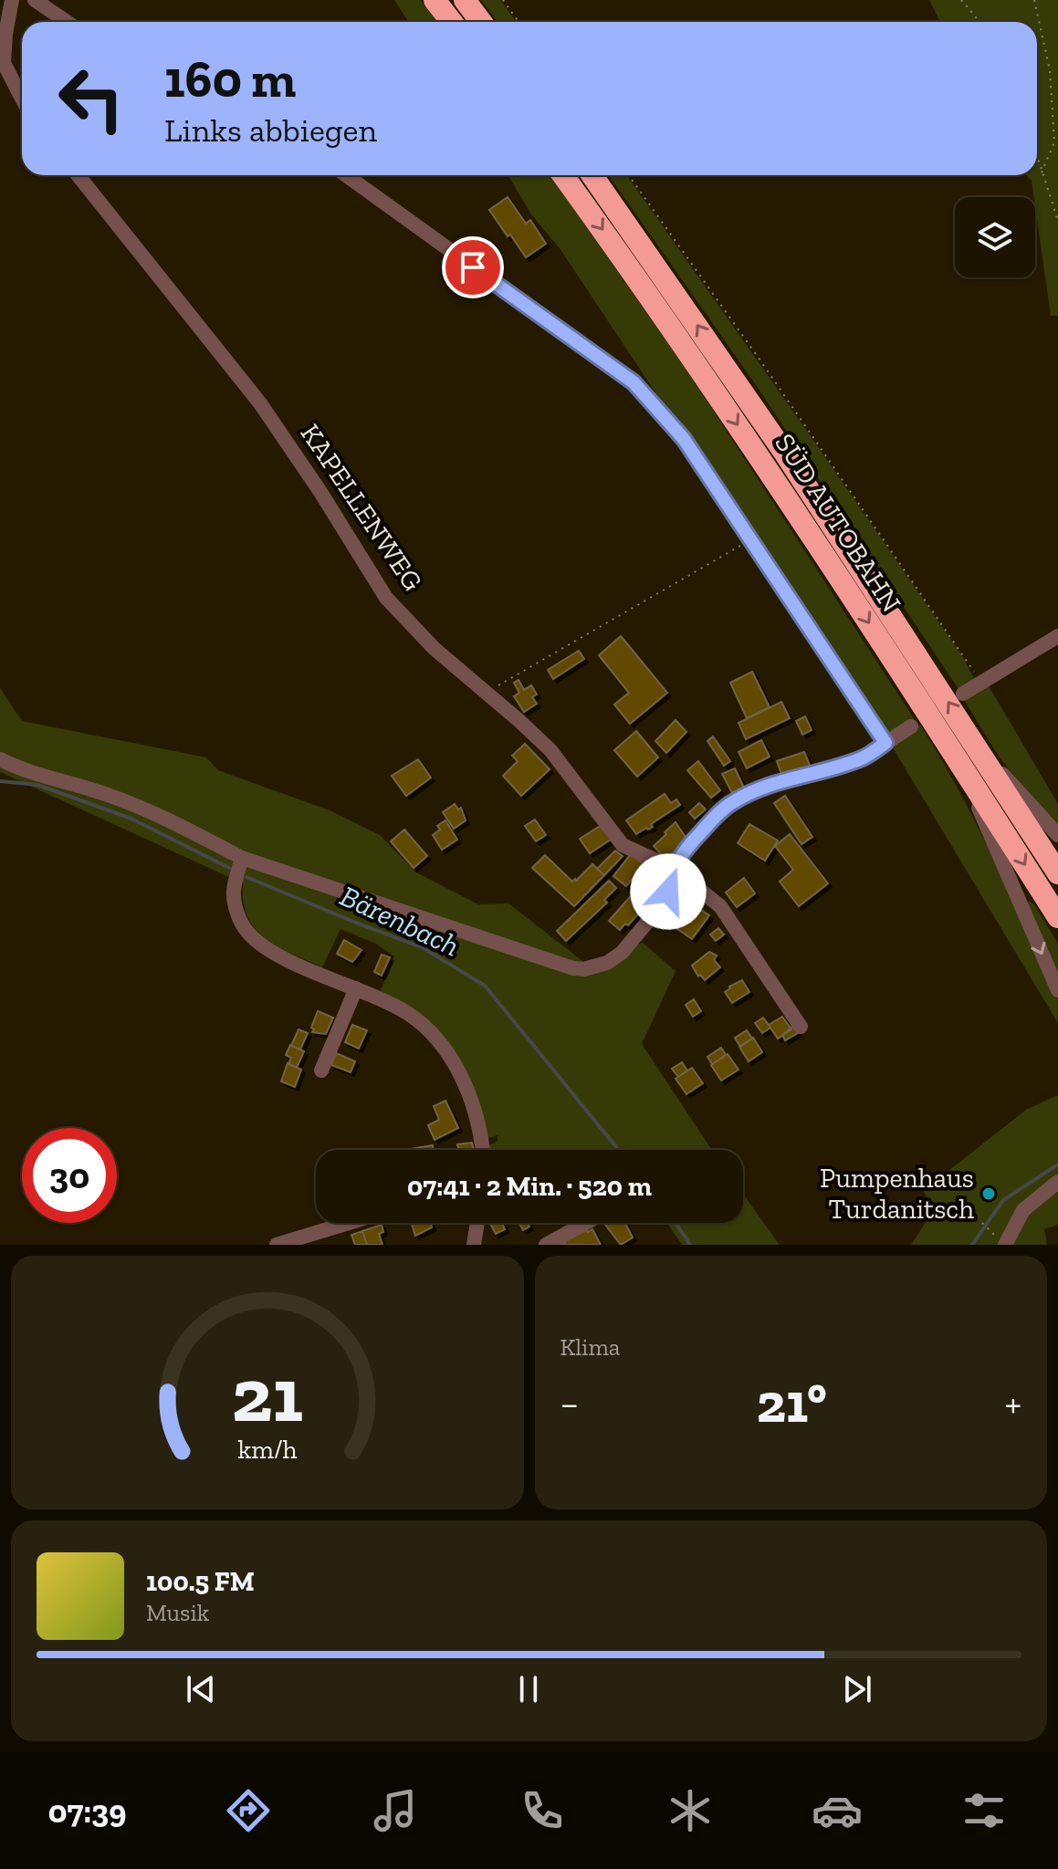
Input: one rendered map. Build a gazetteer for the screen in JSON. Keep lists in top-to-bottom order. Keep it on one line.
{"streets":{"highway":["SÜD AUTOBAHN"],"street":["KAPELLENWEG"]},"water":["Bärenbach"],"places":["Pumpenhaus Turdanitsch"],"page":{"turn":["160 m","Links abbiegen"],"limit":"30","trip":"07:41 · 2 Min. · 520 m","tile":"Klima","heat":["−","21°","+"],"song":["100.5 FM","Musik"],"tabs":"07:39","gauge":["21","km/h"]}}
